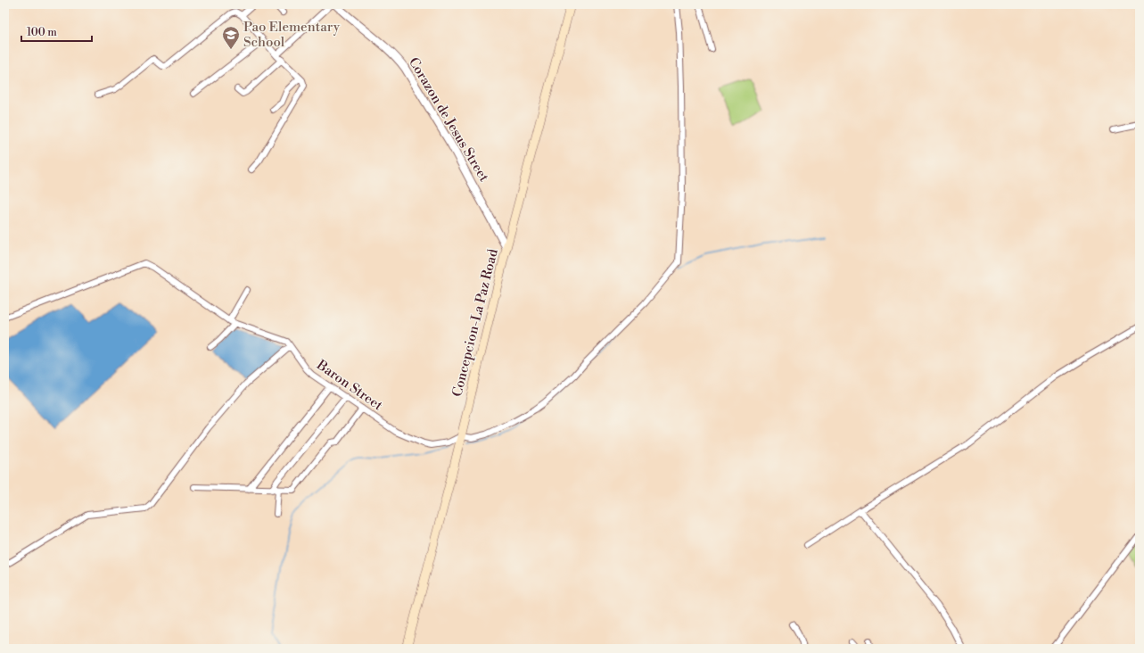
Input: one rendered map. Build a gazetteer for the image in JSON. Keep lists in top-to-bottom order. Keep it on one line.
{"streets":{"main road":["Concepcion-La Paz Road"],"street":["Corazon de Jesus Street","Baron Street"]},"crossings":[["Corazon de Jesus Street","Concepcion-La Paz Road"],["Concepcion-La Paz Road","Baron Street"]],"places":{"school or university":["Pao Elementary School"]},"scale_bar":"100 m"}
